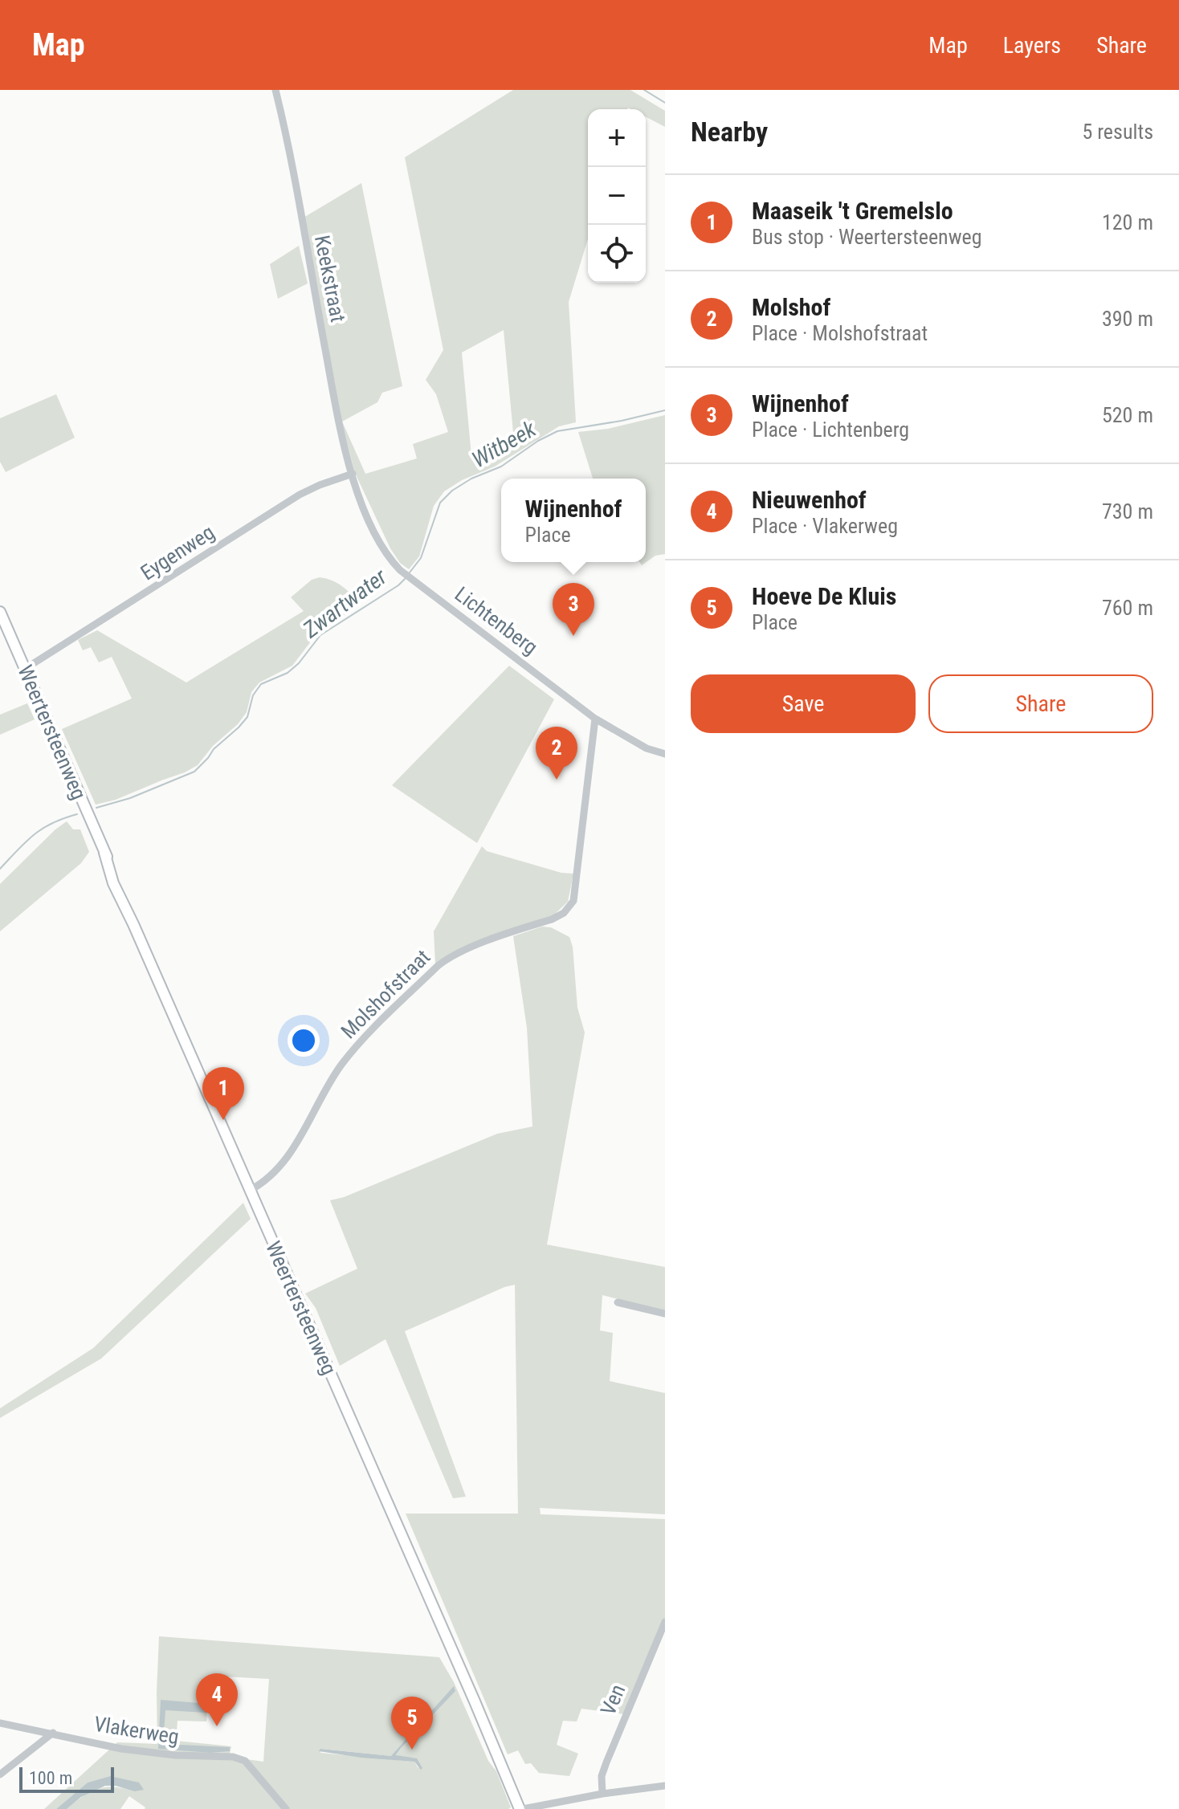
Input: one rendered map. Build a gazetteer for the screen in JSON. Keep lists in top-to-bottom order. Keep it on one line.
{"streets":{"main road":["Weertersteenweg"],"street":["Keekstraat","Eygenweg","Lichtenberg","Molshofstraat","Ven","Vlakerweg"]},"crossings":[["Keekstraat","Eygenweg"],["Keekstraat","Lichtenberg"],["Eygenweg","Lichtenberg"],["Eygenweg","Weertersteenweg"],["Lichtenberg","Molshofstraat"],["Weertersteenweg","Molshofstraat"]],"water":["Witbeek","Zwartwater"],"scale_bar":"100 m","page":{"header":"Map","nav":["Map","Layers","Share"],"heading":["Nearby","5 results"],"map_buttons":["+","−"],"list":[{"mark":"1","name":"Maaseik 't Gremelslo","note":"Bus stop · Weertersteenweg","value":"120 m"},{"mark":"2","name":"Molshof","note":"Place · Molshofstraat","value":"390 m"},{"mark":"3","name":"Wijnenhof","note":"Place · Lichtenberg","value":"520 m"},{"mark":"4","name":"Nieuwenhof","note":"Place · Vlakerweg","value":"730 m"},{"mark":"5","name":"Hoeve De Kluis","note":"Place","value":"760 m"}],"popup":["Wijnenhof","Place"],"pins":["3","2","1","4","5"],"buttons":["Save","Share"],"scale":"100 m"}}
